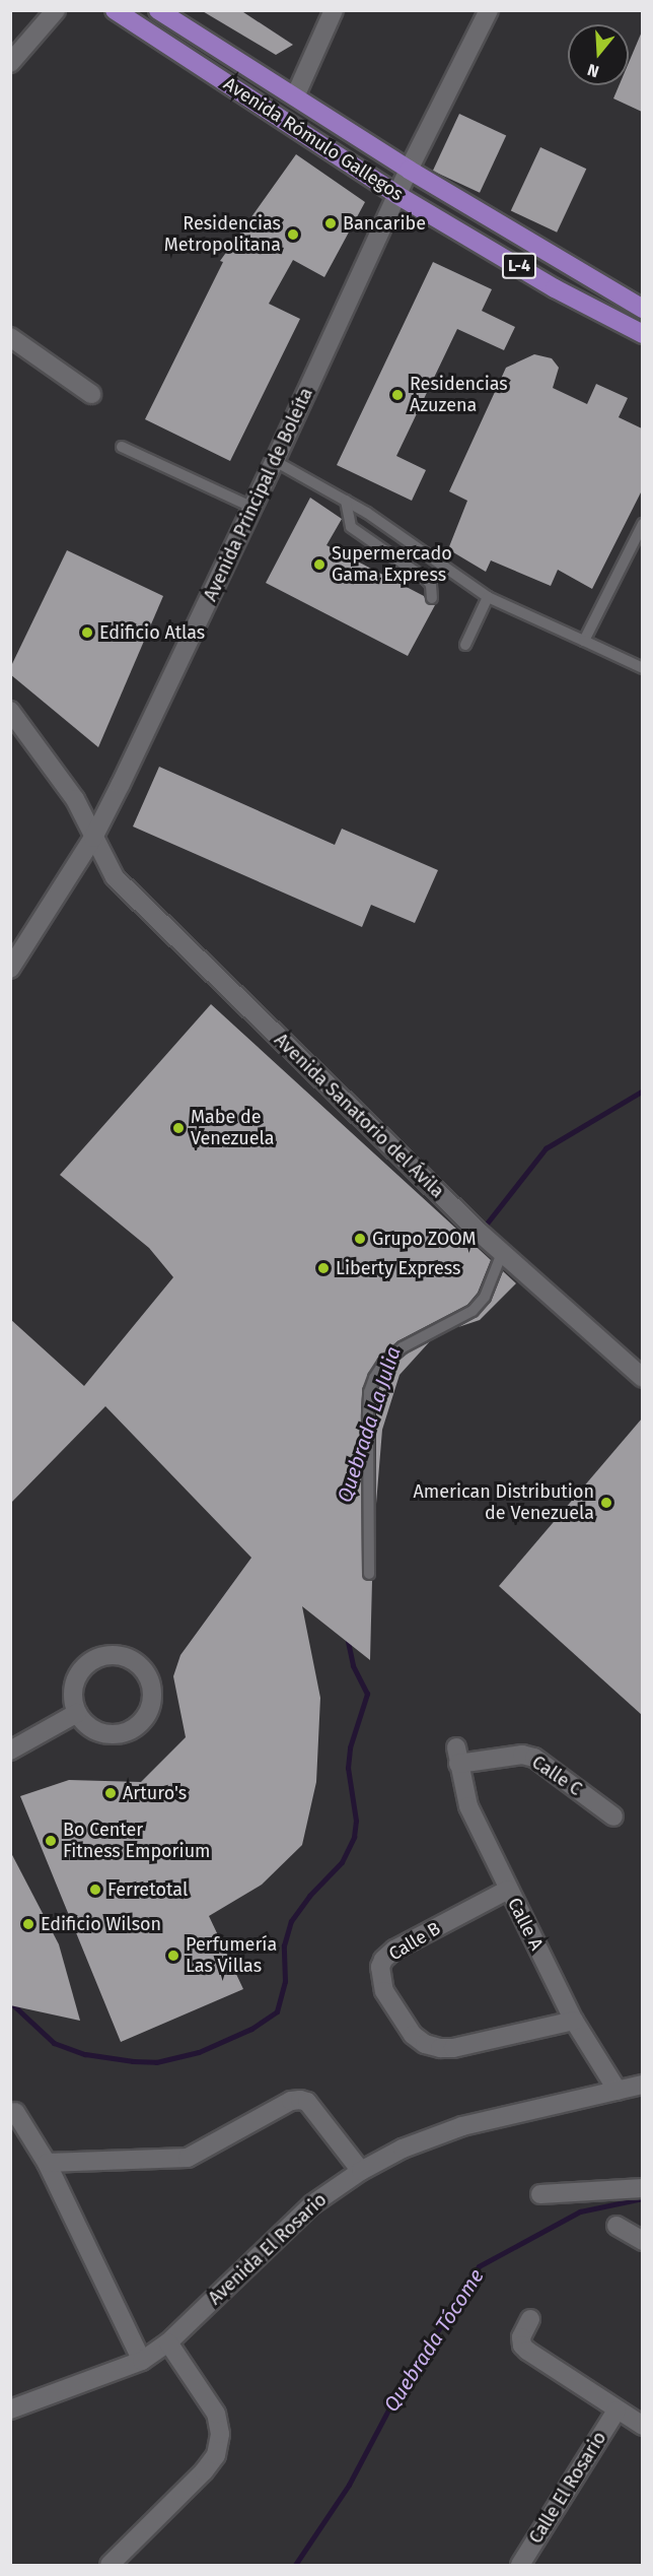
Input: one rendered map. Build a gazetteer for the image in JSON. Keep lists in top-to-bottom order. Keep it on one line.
{"streets":{"main road":["Avenida Rómulo Gallegos","L-4"],"street":["Avenida Principal de Boleíta","Avenida Sanatorio del Ávila","Calle C","Calle A","Calle B","Avenida El Rosario","Calle El Rosario"]},"crossings":[["Avenida Rómulo Gallegos","Avenida Principal de Boleíta"],["Avenida Principal de Boleíta","Avenida Sanatorio del Ávila"],["Calle C","Calle A"],["Calle A","Calle B"],["Calle A","Avenida El Rosario"]],"water":["Quebrada La Julia","Quebrada Tócome"],"places":["Bancaribe","Residencias Metropolitana","Residencias Azuzena","Supermercado Gama Express","Edificio Atlas","Mabe de Venezuela","Grupo ZOOM","Liberty Express","American Distribution de Venezuela","Arturo's","Bo Center Fitness Emporium","Ferretotal","Edificio Wilson","Perfumería Las Villas"],"north":"bottom"}
